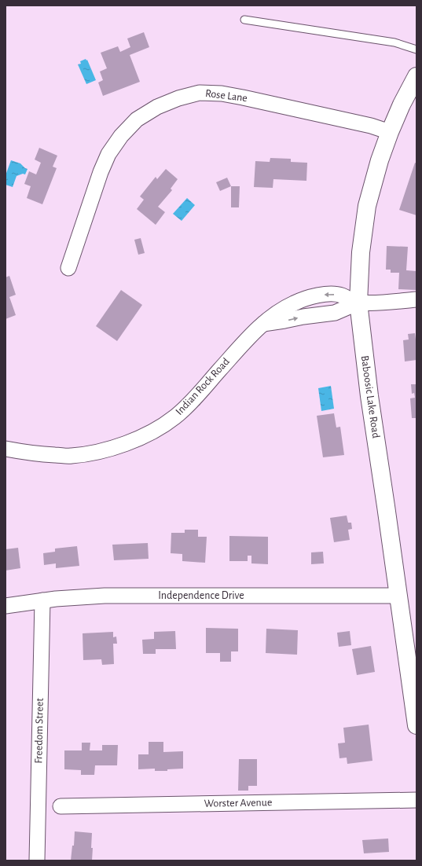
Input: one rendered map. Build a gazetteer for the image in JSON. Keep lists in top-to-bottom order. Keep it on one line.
{"streets":{"street":["Rose Lane","Indian Rock Road","Baboosic Lake Road","Independence Drive","Freedom Street","Worster Avenue"]},"crossings":[["Rose Lane","Baboosic Lake Road"],["Indian Rock Road","Baboosic Lake Road"],["Baboosic Lake Road","Independence Drive"],["Independence Drive","Freedom Street"]]}
